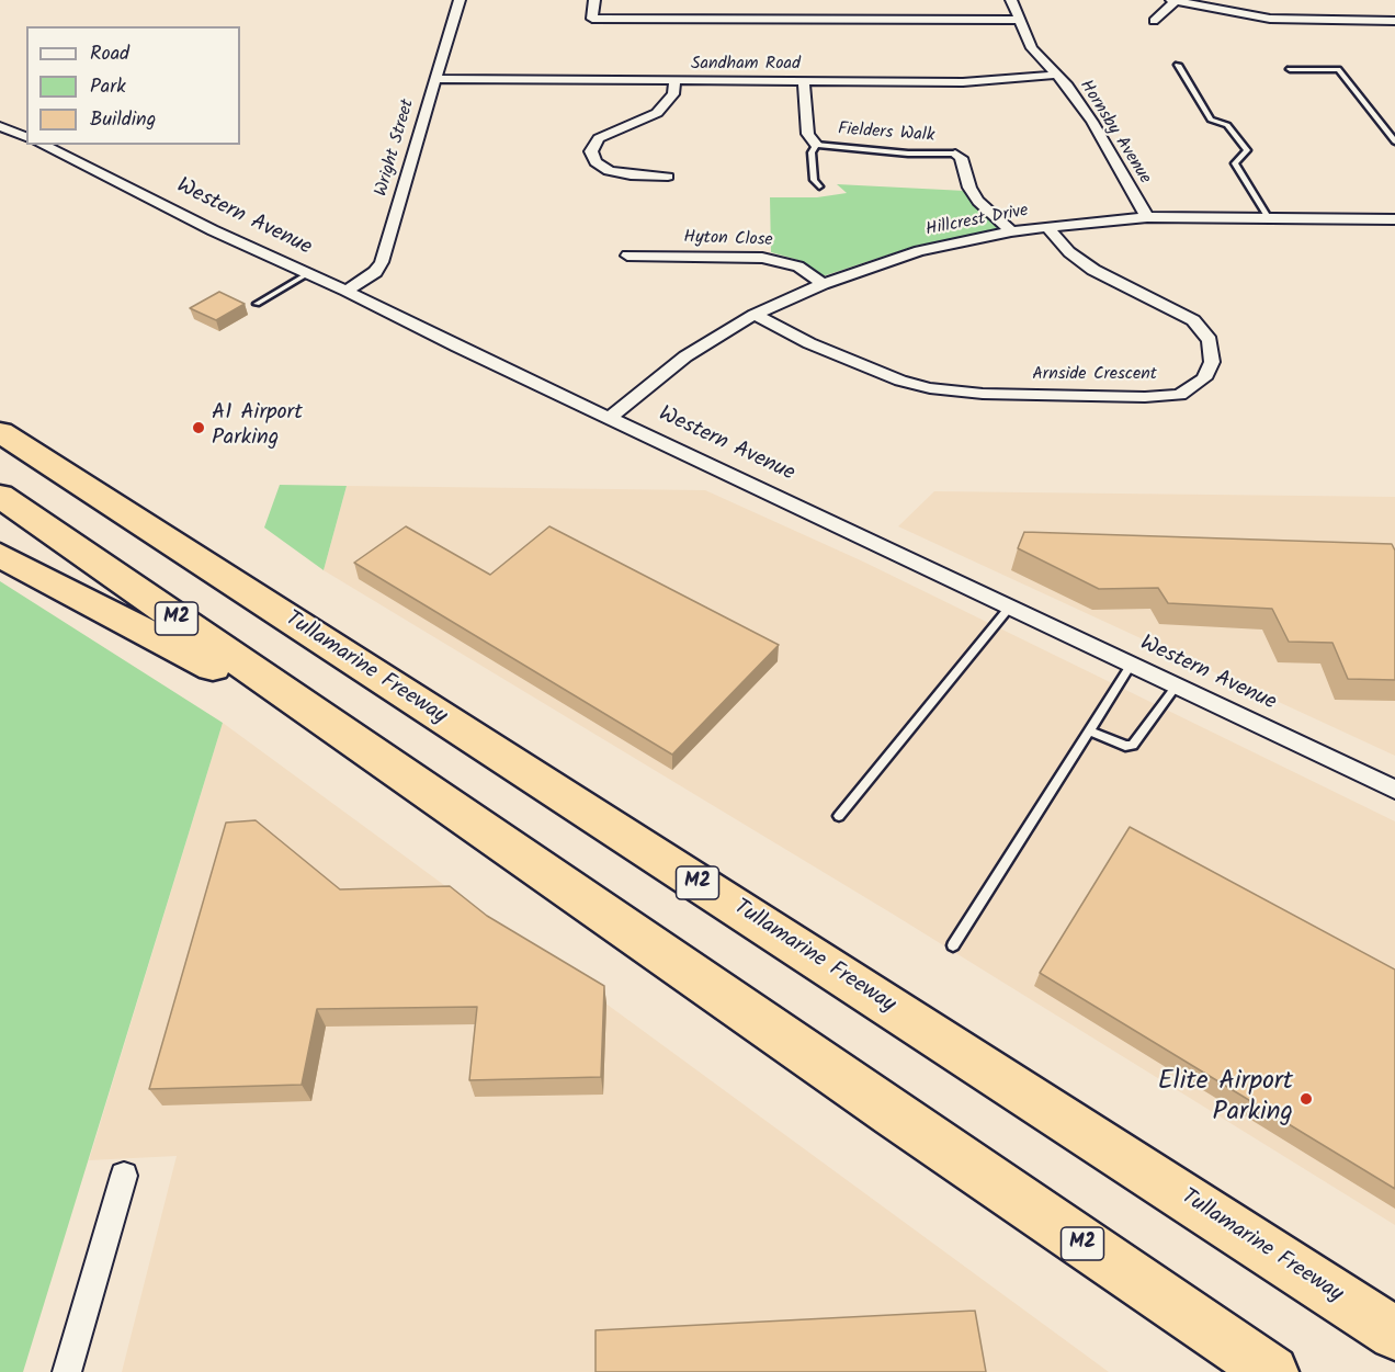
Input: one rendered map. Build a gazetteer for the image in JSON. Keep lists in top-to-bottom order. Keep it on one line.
{"streets":{"highway":["M2","Tullamarine Freeway"],"street":["Sandham Road","Hornsby Avenue","Wright Street","Western Avenue","Hillcrest Drive","Hyton Close","Arnside Crescent"],"lane":["Fielders Walk"]},"crossings":[["Sandham Road","Hornsby Avenue"],["Sandham Road","Wright Street"],["Hornsby Avenue","Hillcrest Drive"],["Wright Street","Western Avenue"],["Western Avenue","Hillcrest Drive"],["Hillcrest Drive","Hyton Close"],["Hillcrest Drive","Arnside Crescent"]],"places":["A1 Airport Parking","Elite Airport Parking"],"legend":["Road","Park","Building"]}
